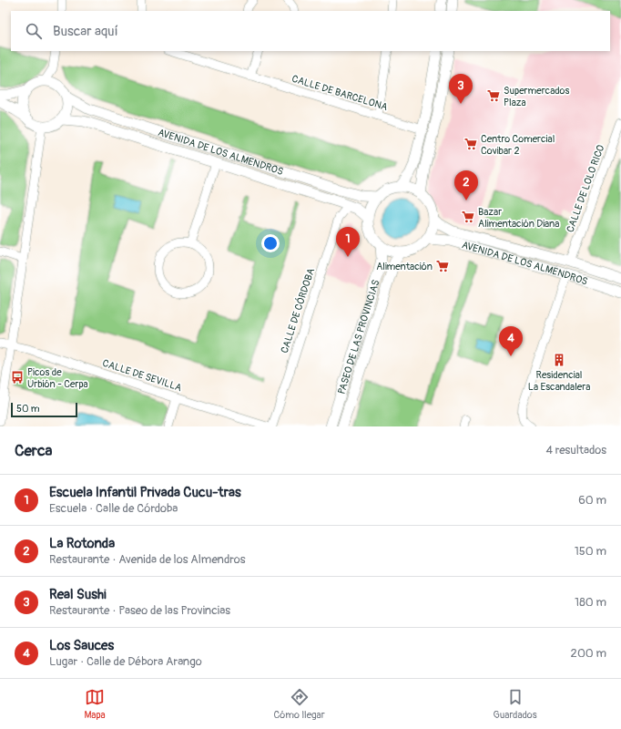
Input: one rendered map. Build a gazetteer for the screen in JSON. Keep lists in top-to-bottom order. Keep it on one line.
{"streets":{"street":["CALLE DE BARCELONA","AVENIDA DE LOS ALMENDROS","CALLE DE LOLO RICO","CALLE DE CÓRDOBA","PASEO DE LAS PROVINCIAS","CALLE DE SEVILLA"]},"crossings":[["AVENIDA DE LOS ALMENDROS","CALLE DE LOLO RICO"],["AVENIDA DE LOS ALMENDROS","CALLE DE CÓRDOBA"],["AVENIDA DE LOS ALMENDROS","PASEO DE LAS PROVINCIAS"]],"places":{"supermarket":["Supermercados Plaza","Centro Comercial Covibar 2","Bazar Alimentación Diana","Alimentación"],"building":["Residencial La Escandalera"],"bus stop":["Picos de Urbión - Cerpa"]},"scale_bar":"50 m","page":{"search":"Buscar aquí","pins":["3","2","1","4"],"scale":"50 m","heading":["Cerca","4 resultados"],"list":[{"mark":"1","name":"Escuela Infantil Privada Cucu-tras","note":"Escuela · Calle de Córdoba","value":"60 m"},{"mark":"2","name":"La Rotonda","note":"Restaurante · Avenida de los Almendros","value":"150 m"},{"mark":"3","name":"Real Sushi","note":"Restaurante · Paseo de las Provincias","value":"180 m"},{"mark":"4","name":"Los Sauces","note":"Lugar · Calle de Débora Arango","value":"200 m"}],"nav":["Mapa","Cómo llegar","Guardados"]}}
